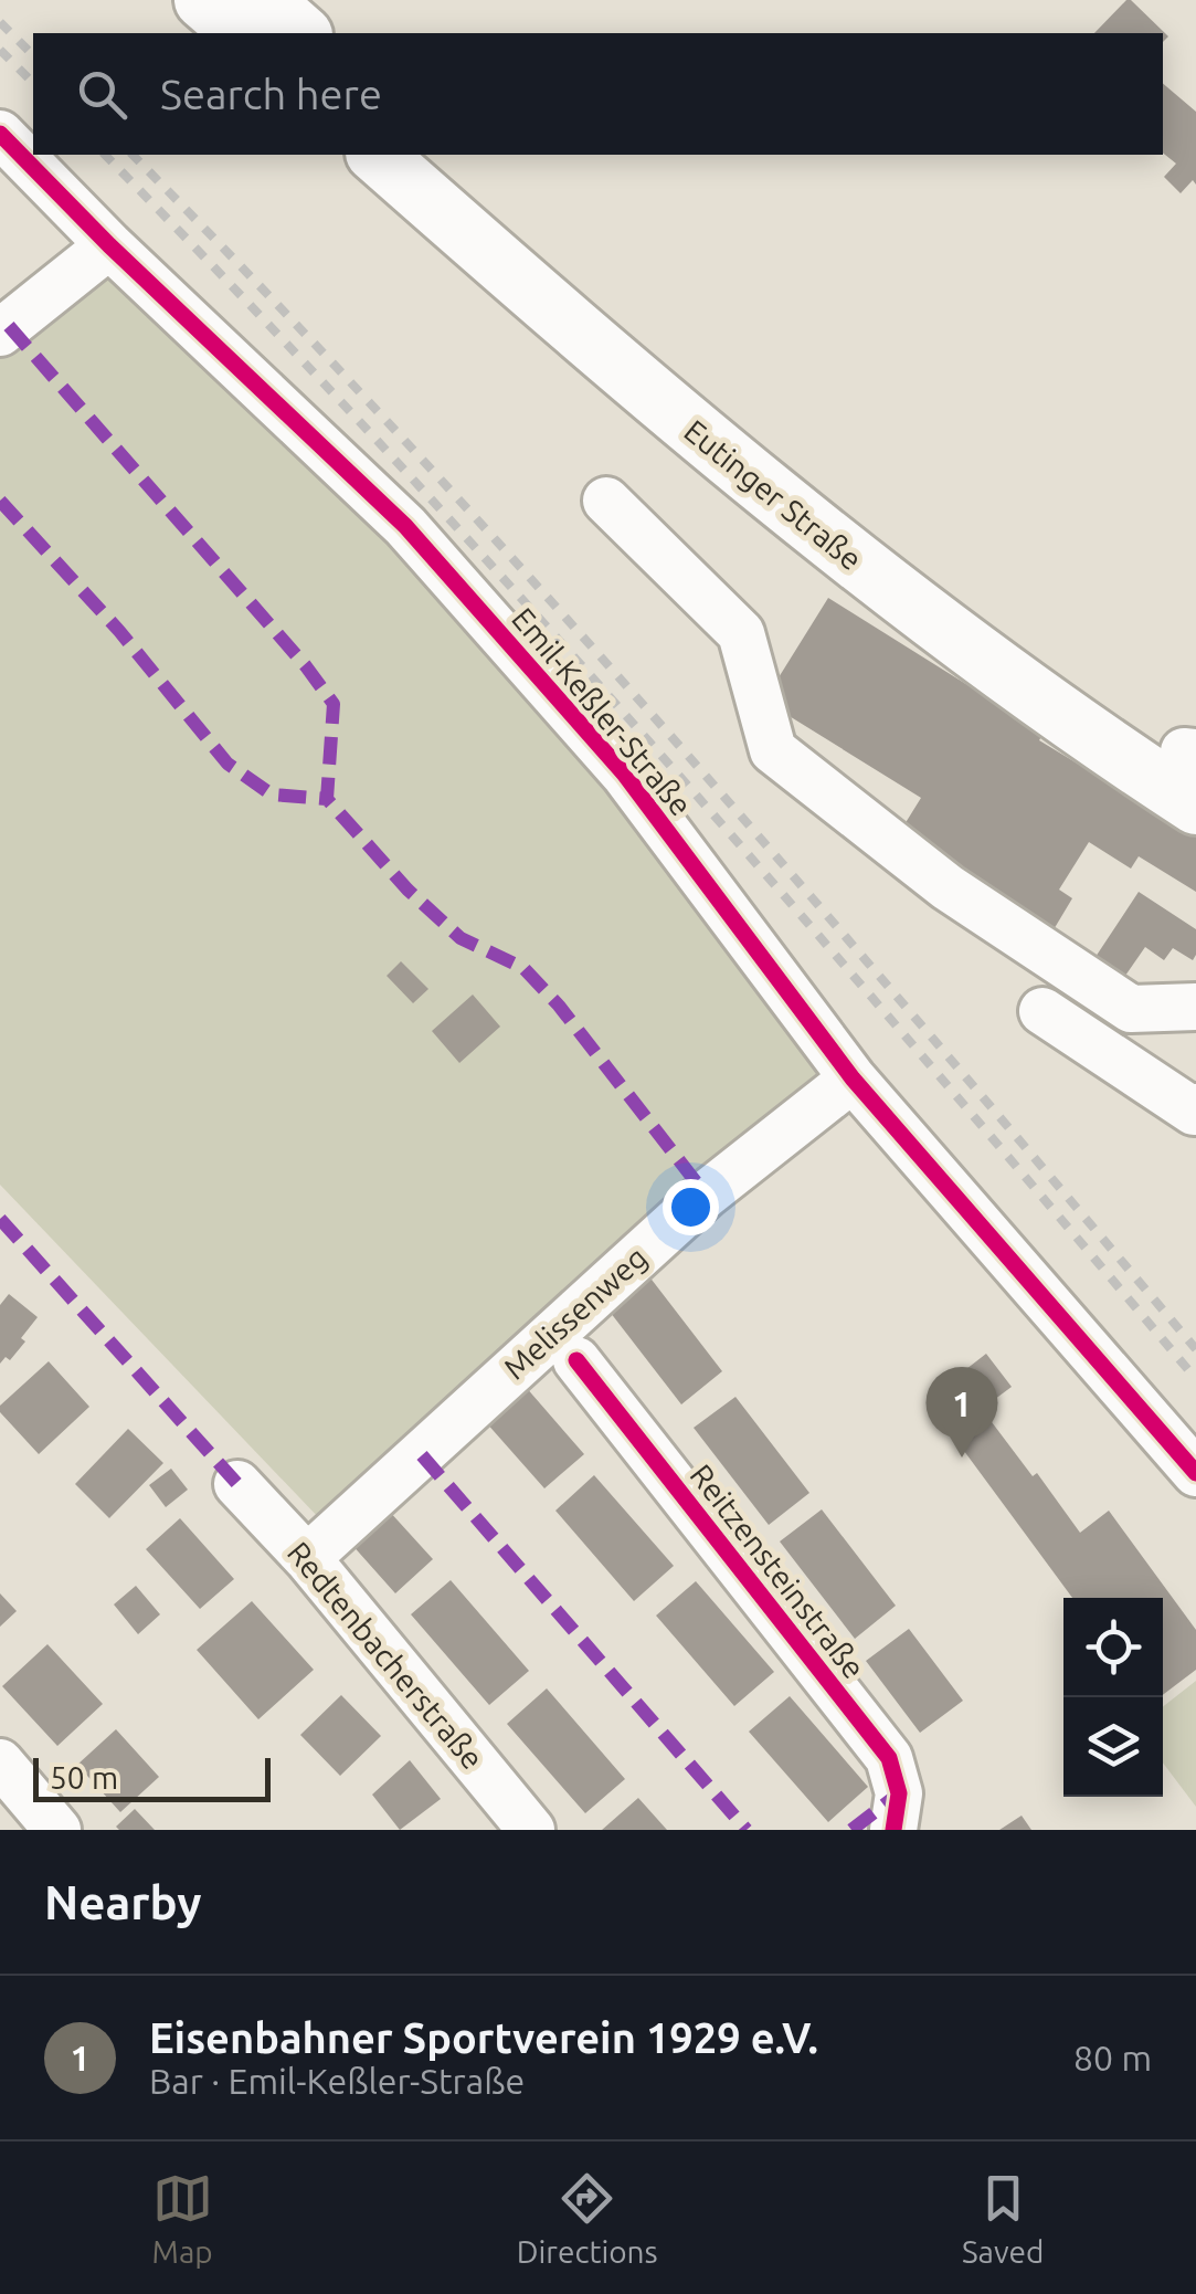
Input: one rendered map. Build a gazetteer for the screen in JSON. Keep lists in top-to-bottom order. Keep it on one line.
{"streets":{"main road":["Eutinger Straße"],"street":["Emil-Keßler-Straße","Melissenweg","Reitzensteinstraße","Redtenbacherstraße"]},"crossings":[["Emil-Keßler-Straße","Melissenweg"],["Melissenweg","Redtenbacherstraße"]],"scale_bar":"50 m","page":{"search":"Search here","pins":"1","scale":"50 m","heading":"Nearby","list":[{"mark":"1","name":"Eisenbahner Sportverein 1929 e.V.","note":"Bar · Emil-Keßler-Straße","value":"80 m"}],"nav":["Map","Directions","Saved"]}}
